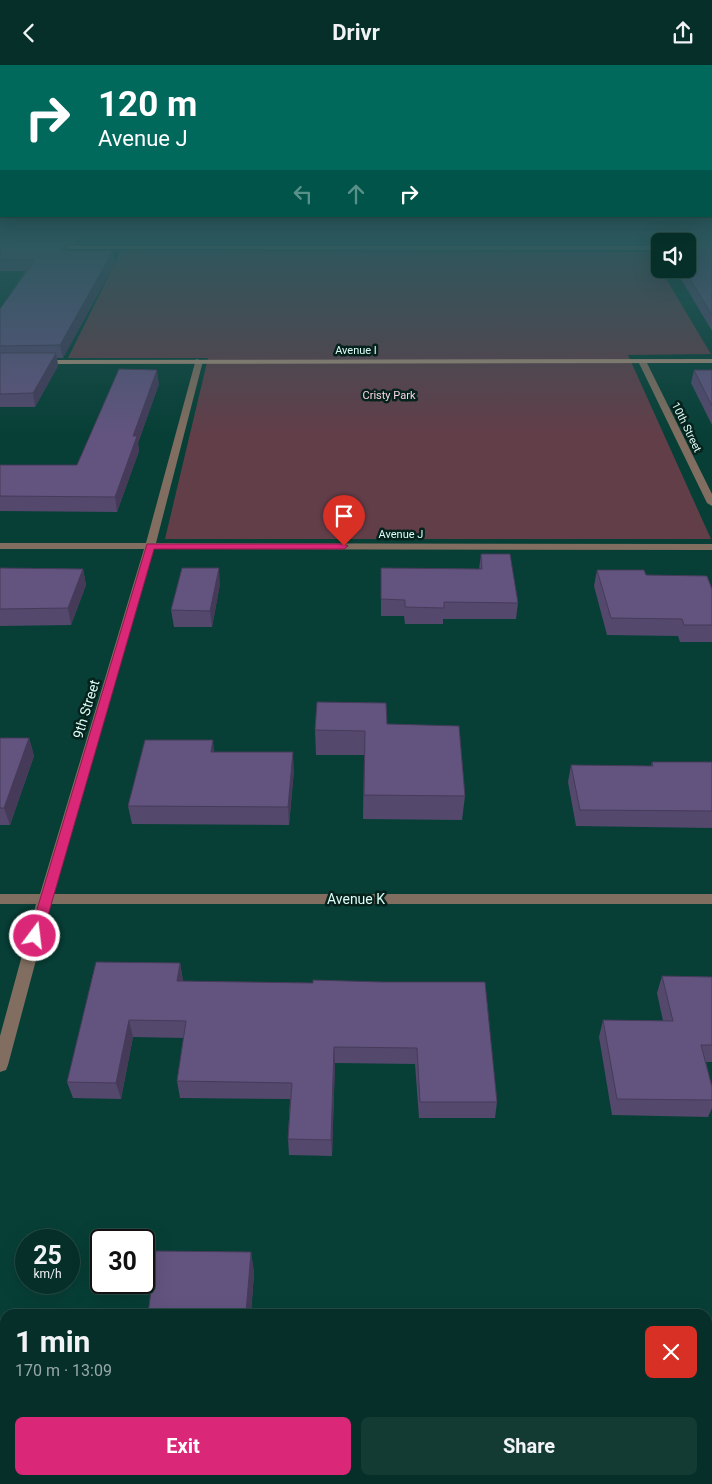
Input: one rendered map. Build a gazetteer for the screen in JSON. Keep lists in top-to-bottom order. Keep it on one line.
{"streets":{"street":["Avenue I","10th Street","Avenue J","9th Street","Avenue K"]},"crossings":[["Avenue I","10th Street"],["Avenue I","9th Street"],["Avenue J","9th Street"],["9th Street","Avenue K"]],"parks":["Cristy Park"],"page":{"header":"Drivr","turn":["120 m","Avenue J"],"speed":"25 km/h","limit":"30","heading":["1 min","170 m · 13:09"],"buttons":["Exit","Share"]}}
